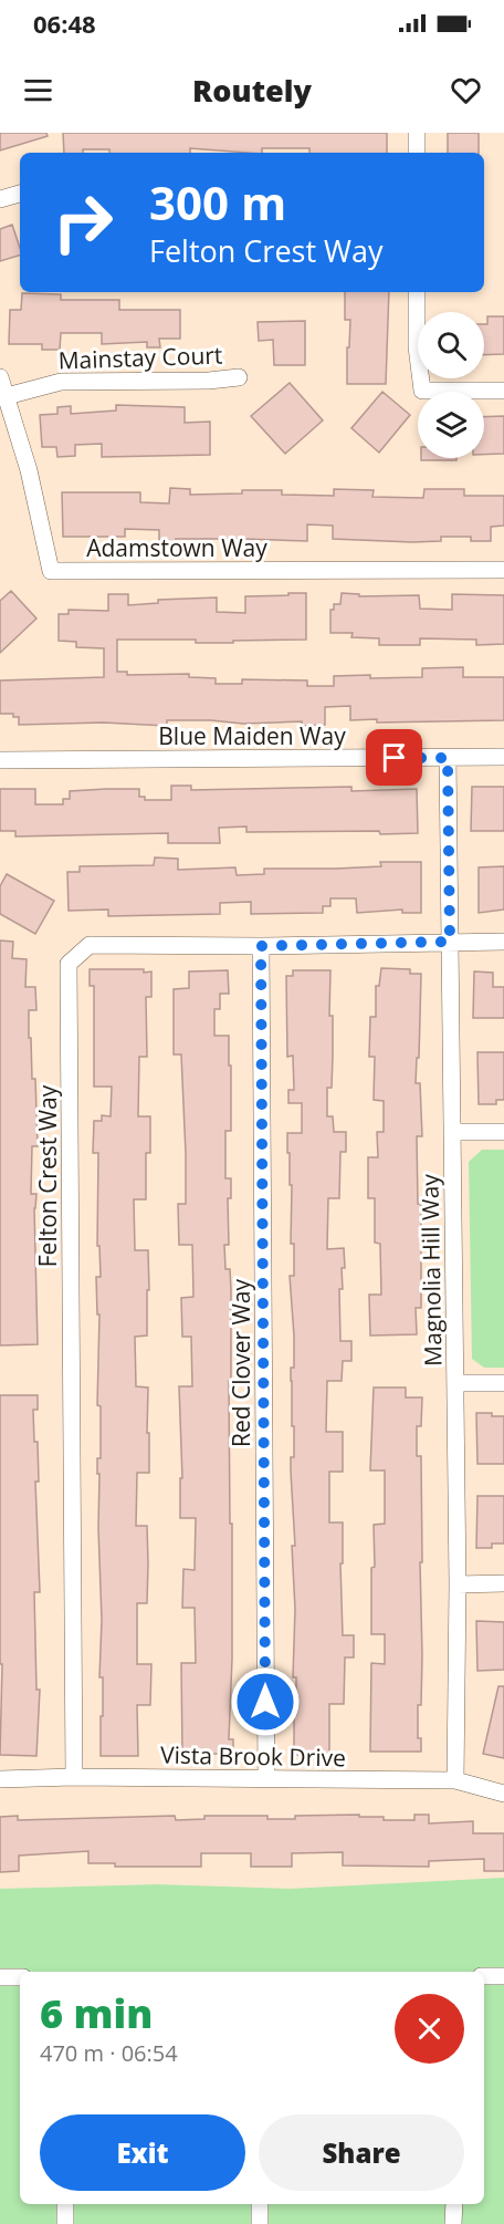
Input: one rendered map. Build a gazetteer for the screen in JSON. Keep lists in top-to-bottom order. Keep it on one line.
{"streets":{"street":["Mainstay Court","Adamstown Way","Blue Maiden Way","Felton Crest Way","Magnolia Hill Way","Red Clover Way","Vista Brook Drive"]},"crossings":[["Mainstay Court","Adamstown Way"],["Blue Maiden Way","Magnolia Hill Way"],["Felton Crest Way","Magnolia Hill Way"],["Felton Crest Way","Red Clover Way"],["Felton Crest Way","Vista Brook Drive"],["Magnolia Hill Way","Vista Brook Drive"],["Red Clover Way","Vista Brook Drive"]],"page":{"status":"06:48","header":"Routely","turn":["300 m","Felton Crest Way"],"heading":["6 min","470 m · 06:54"],"buttons":["Exit","Share"]}}
